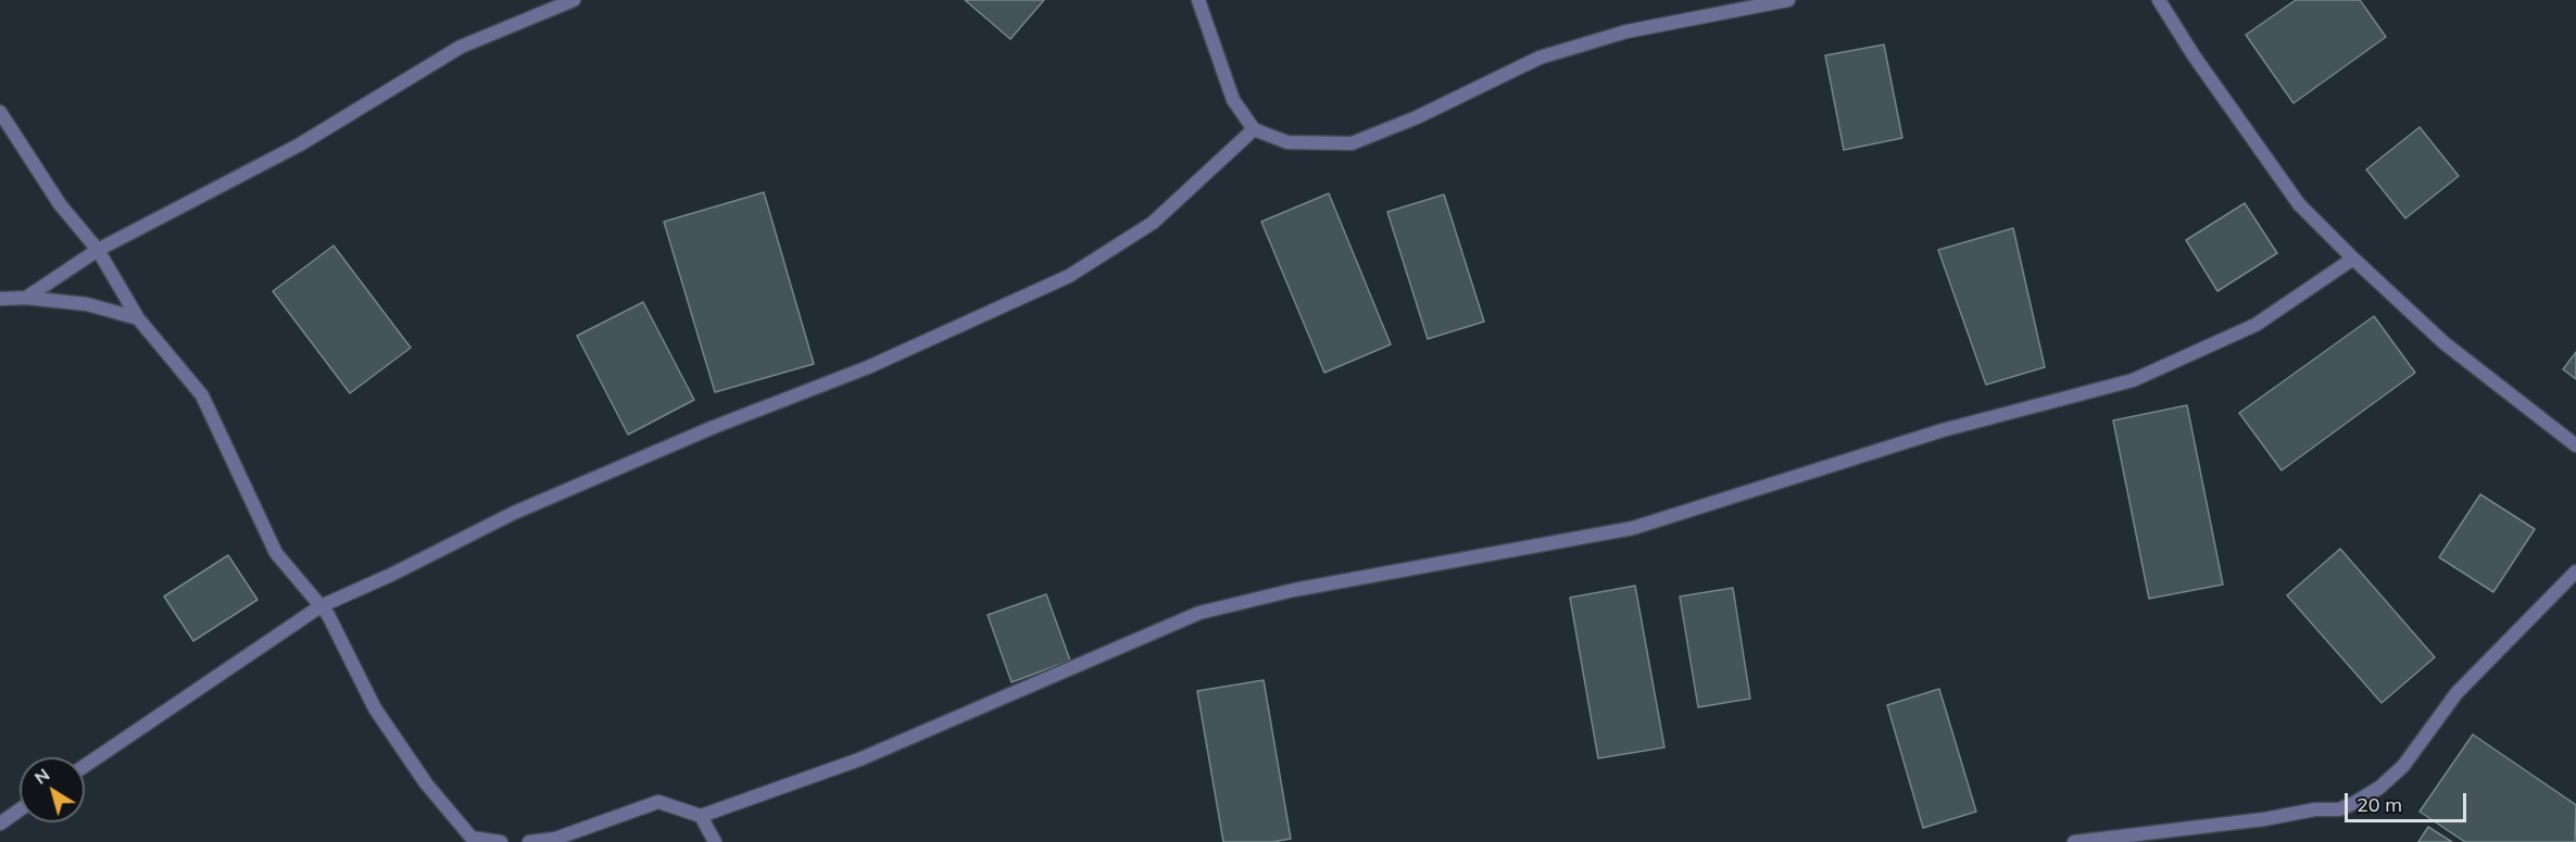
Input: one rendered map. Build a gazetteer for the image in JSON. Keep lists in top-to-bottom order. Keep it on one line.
{"scale_bar":"20 m","north":"top left"}
